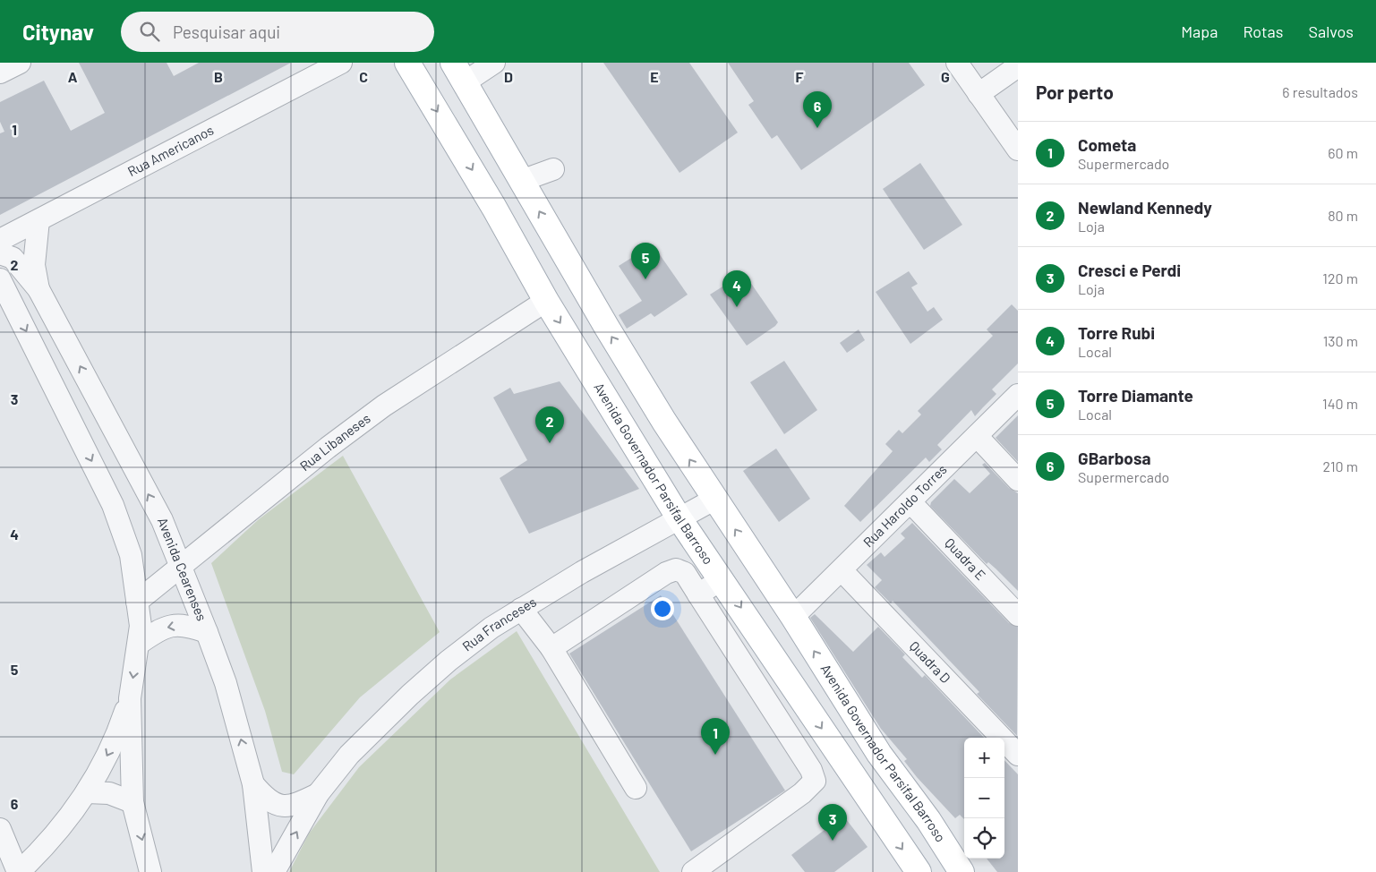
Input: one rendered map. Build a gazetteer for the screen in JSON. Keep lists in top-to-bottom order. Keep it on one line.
{"streets":{"main road":["Avenida Governador Parsifal Barroso"],"street":["Rua Americanos","Rua Libaneses","Rua Haroldo Torres","Quadra E","Avenida Cearenses","Rua Franceses","Quadra D"]},"crossings":[["Rua Americanos","Avenida Cearenses"],["Rua Libaneses","Avenida Governador Parsifal Barroso"],["Rua Libaneses","Avenida Cearenses"],["Avenida Governador Parsifal Barroso","Rua Haroldo Torres"],["Avenida Governador Parsifal Barroso","Rua Franceses"],["Rua Haroldo Torres","Quadra E"],["Rua Haroldo Torres","Quadra D"],["Avenida Cearenses","Rua Franceses"]],"page":{"header":"Citynav","search":"Pesquisar aqui","nav":["Mapa","Rotas","Salvos"],"heading":["Por perto","6 resultados"],"pins":["6","5","4","2","1","3"],"list":[{"mark":"1","name":"Cometa","note":"Supermercado","value":"60 m"},{"mark":"2","name":"Newland Kennedy","note":"Loja","value":"80 m"},{"mark":"3","name":"Cresci e Perdi","note":"Loja","value":"120 m"},{"mark":"4","name":"Torre Rubi","note":"Local","value":"130 m"},{"mark":"5","name":"Torre Diamante","note":"Local","value":"140 m"},{"mark":"6","name":"GBarbosa","note":"Supermercado","value":"210 m"}],"map_buttons":["+","−"]},"grid":{"columns":["A","B","C","D","E","F","G"],"rows":["1","2","3","4","5","6"]}}
